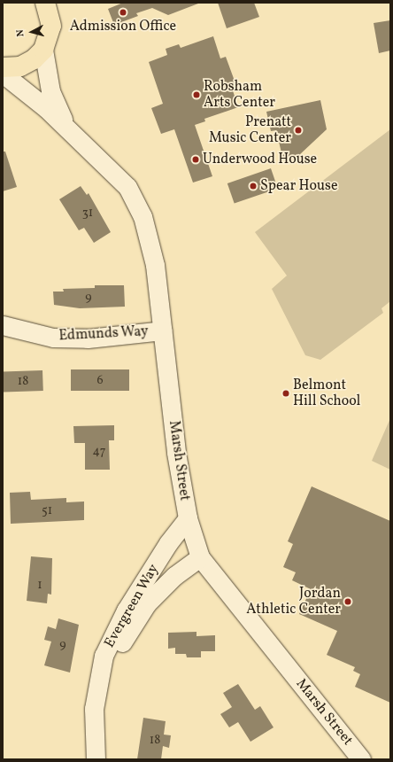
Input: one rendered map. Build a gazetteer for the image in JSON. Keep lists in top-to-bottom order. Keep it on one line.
{"streets":{"street":["Edmunds Way","Marsh Street","Evergreen Way"]},"crossings":[["Edmunds Way","Marsh Street"],["Marsh Street","Evergreen Way"]],"places":["Admission Office","Robsham Arts Center","Prenatt Music Center","Underwood House","Spear House","Belmont Hill School","Jordan Athletic Center"],"house_numbers":["31","9","6","18","47","51","1","9","18"],"north":"left"}
